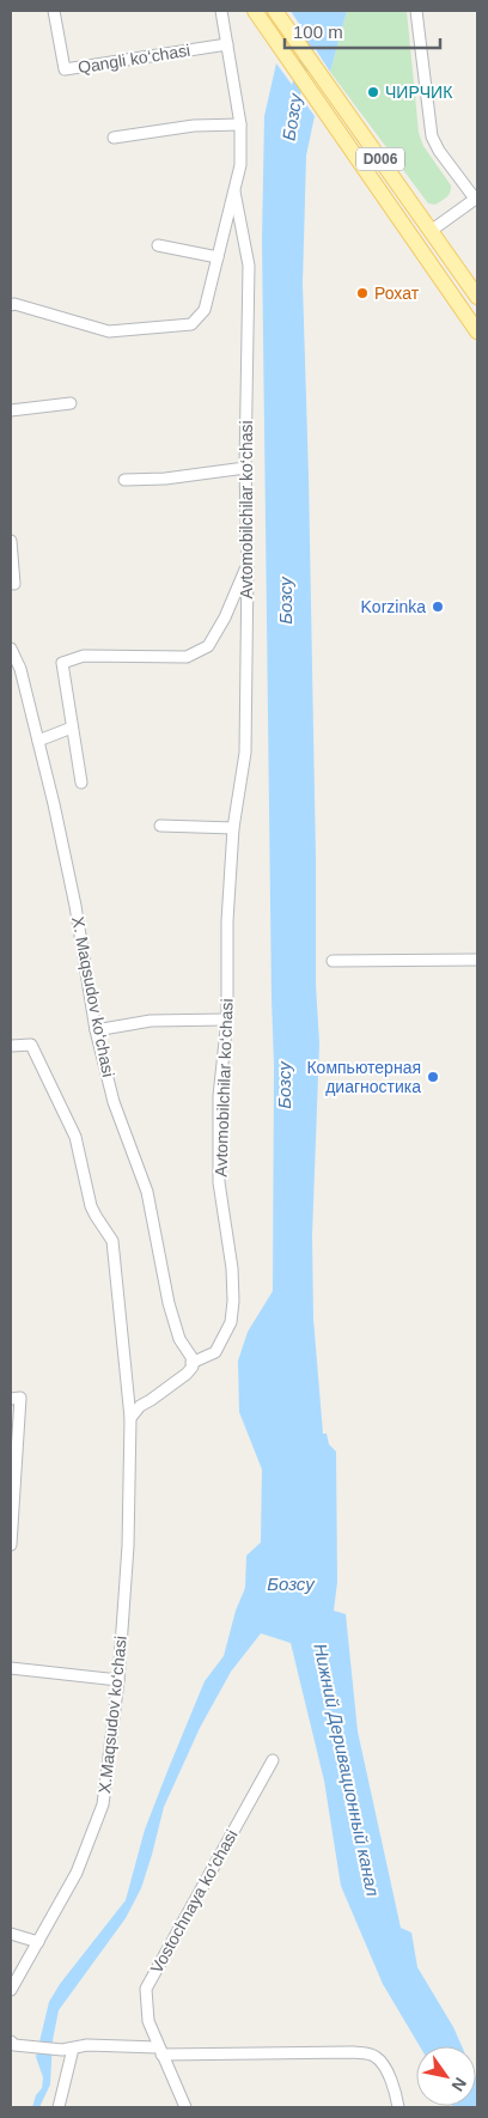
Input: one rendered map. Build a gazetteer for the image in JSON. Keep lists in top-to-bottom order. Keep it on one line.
{"streets":{"main road":["D006"],"street":["Qangli ko‘chasi","Avtomobilchilar ko‘chasi","X. Maqsudov ko‘chasi","X.Maqsudov ko‘chasi","Vostochnaya ko‘chasi"]},"crossings":[["Avtomobilchilar ko‘chasi","X. Maqsudov ko‘chasi"]],"water":["Бозсу","Нижний Деривационный канал"],"places":["ЧИРЧИК","Рохат","Korzinka","Компьютерная диагностика"],"scale_bar":"100 m","north":"bottom right"}
